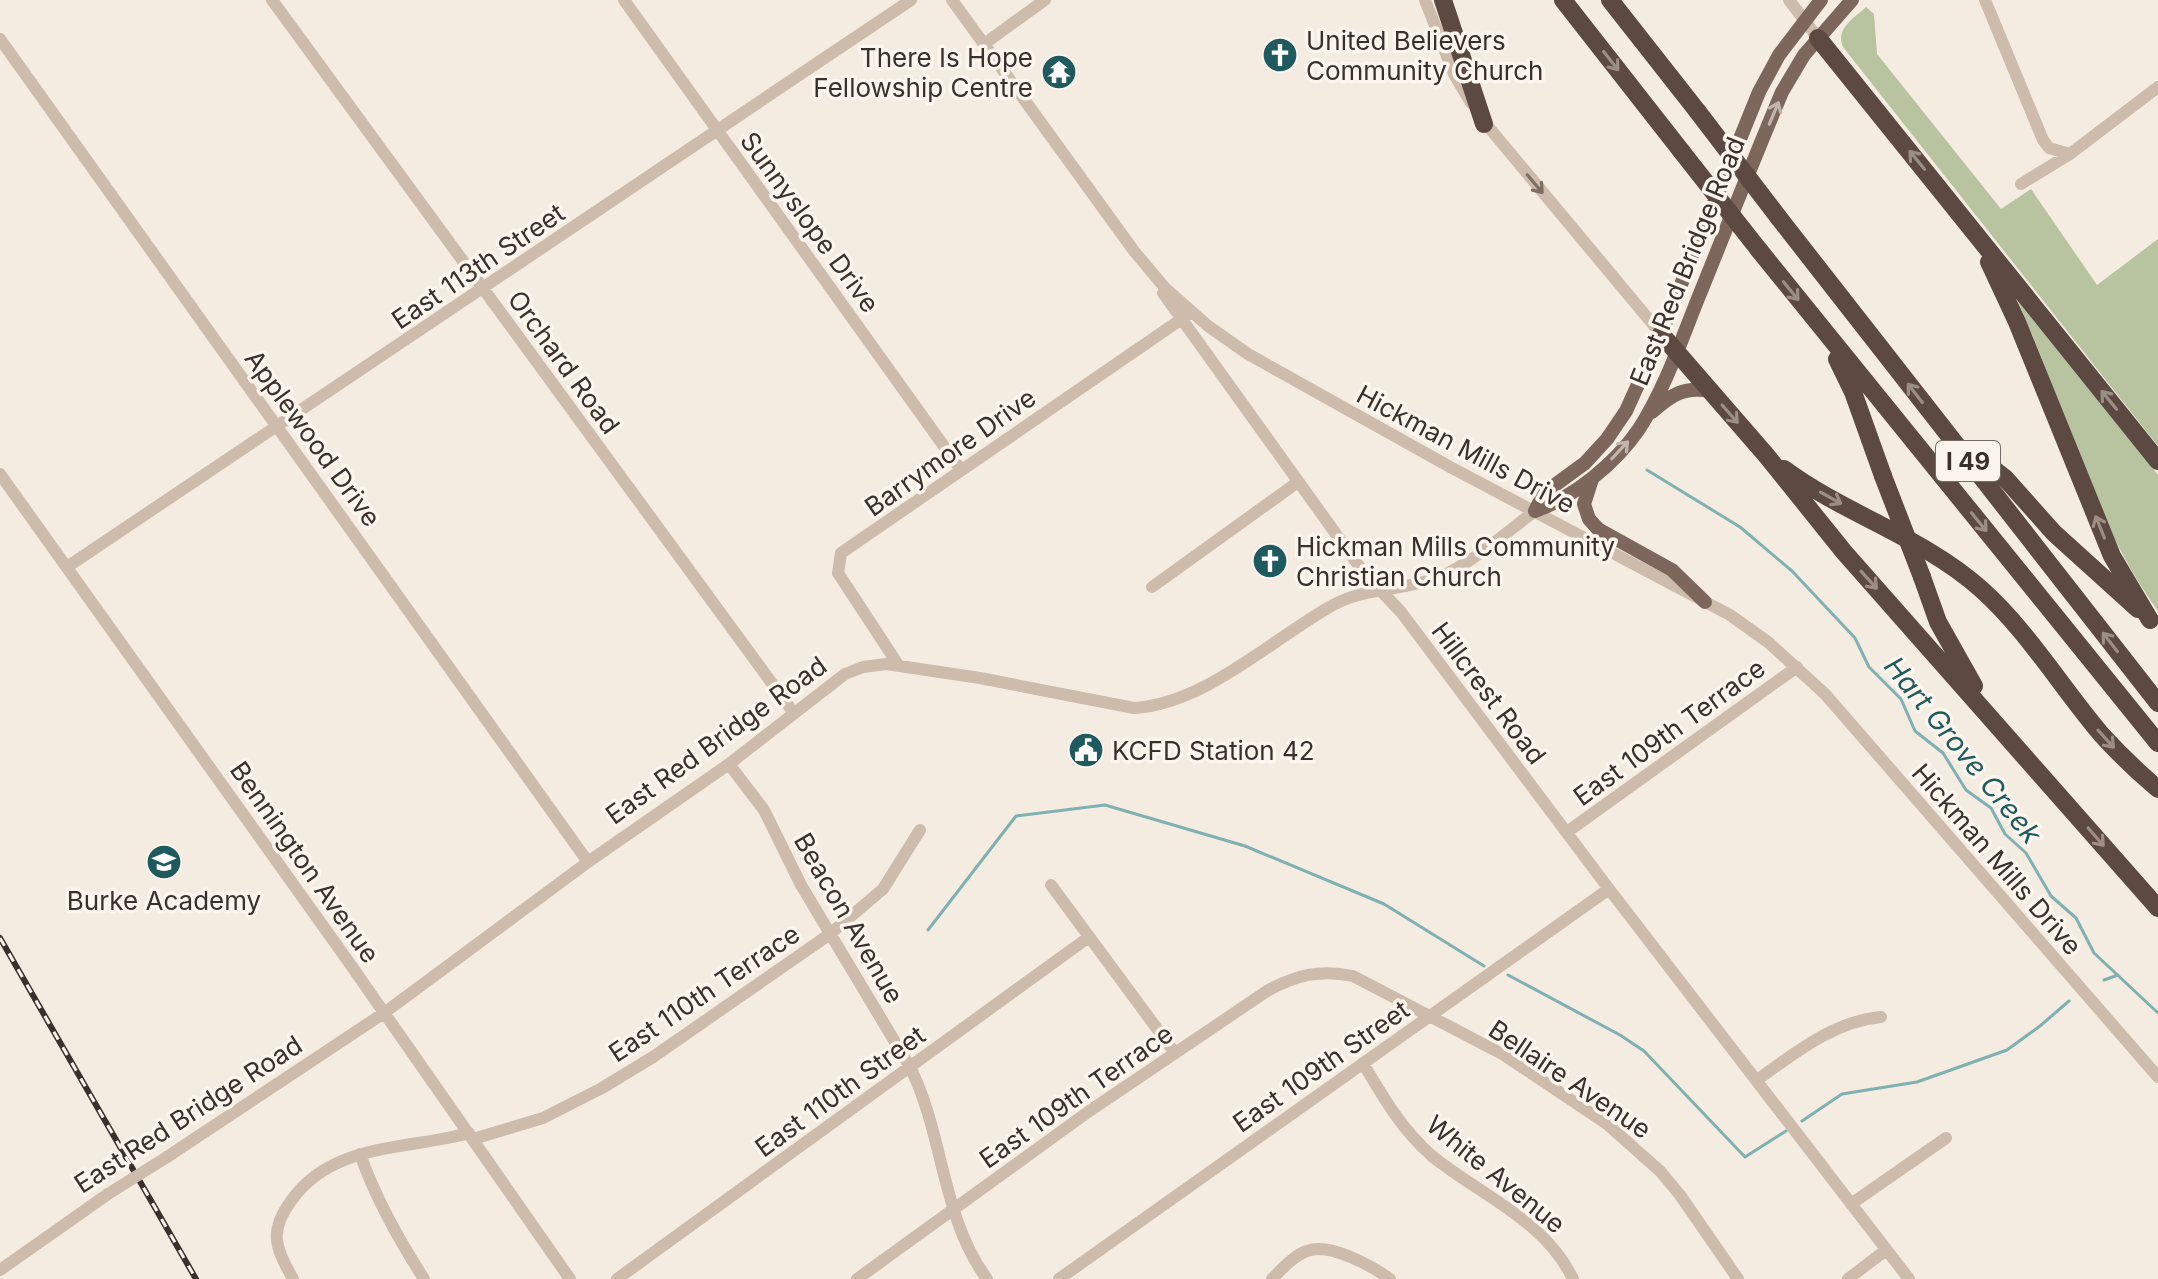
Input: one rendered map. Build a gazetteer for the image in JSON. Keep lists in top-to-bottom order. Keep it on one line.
{"streets":{"highway":["I 49"],"main road":["East Red Bridge Road"],"street":["Sunnyslope Drive","East 113th Street","Orchard Road","Applewood Drive","Hickman Mills Drive","Barrymore Drive","Hillcrest Road","East 109th Terrace","Bennington Avenue","Beacon Avenue","East 110th Terrace","East 109th Street","Bellaire Avenue","East 110th Street","White Avenue"]},"crossings":[["Sunnyslope Drive","East 113th Street"],["Sunnyslope Drive","Barrymore Drive"],["East Red Bridge Road","Orchard Road"],["East Red Bridge Road","Applewood Drive"],["East Red Bridge Road","Hickman Mills Drive"],["East Red Bridge Road","Barrymore Drive"],["East Red Bridge Road","Hillcrest Road"],["East Red Bridge Road","Bennington Avenue"],["East Red Bridge Road","Beacon Avenue"],["East 113th Street","Orchard Road"],["East 113th Street","Applewood Drive"],["East 113th Street","Bennington Avenue"],["Hickman Mills Drive","Barrymore Drive"],["Hickman Mills Drive","Hillcrest Road"],["Hickman Mills Drive","East 109th Terrace"],["Barrymore Drive","Hillcrest Road"],["Hillcrest Road","East 109th Terrace"],["Hillcrest Road","East 109th Street"],["East 109th Terrace","Beacon Avenue"],["East 109th Terrace","Bellaire Avenue"],["Bennington Avenue","East 110th Terrace"],["Beacon Avenue","East 110th Terrace"],["Beacon Avenue","East 110th Street"],["East 109th Street","Bellaire Avenue"],["East 109th Street","White Avenue"]],"water":["Hart Grove Creek"],"places":{"church":["United Believers Community Church","Hickman Mills Community Christian Church"],"temple":["There Is Hope Fellowship Centre"],"public building":["KCFD Station 42"],"school or university":["Burke Academy"]}}
